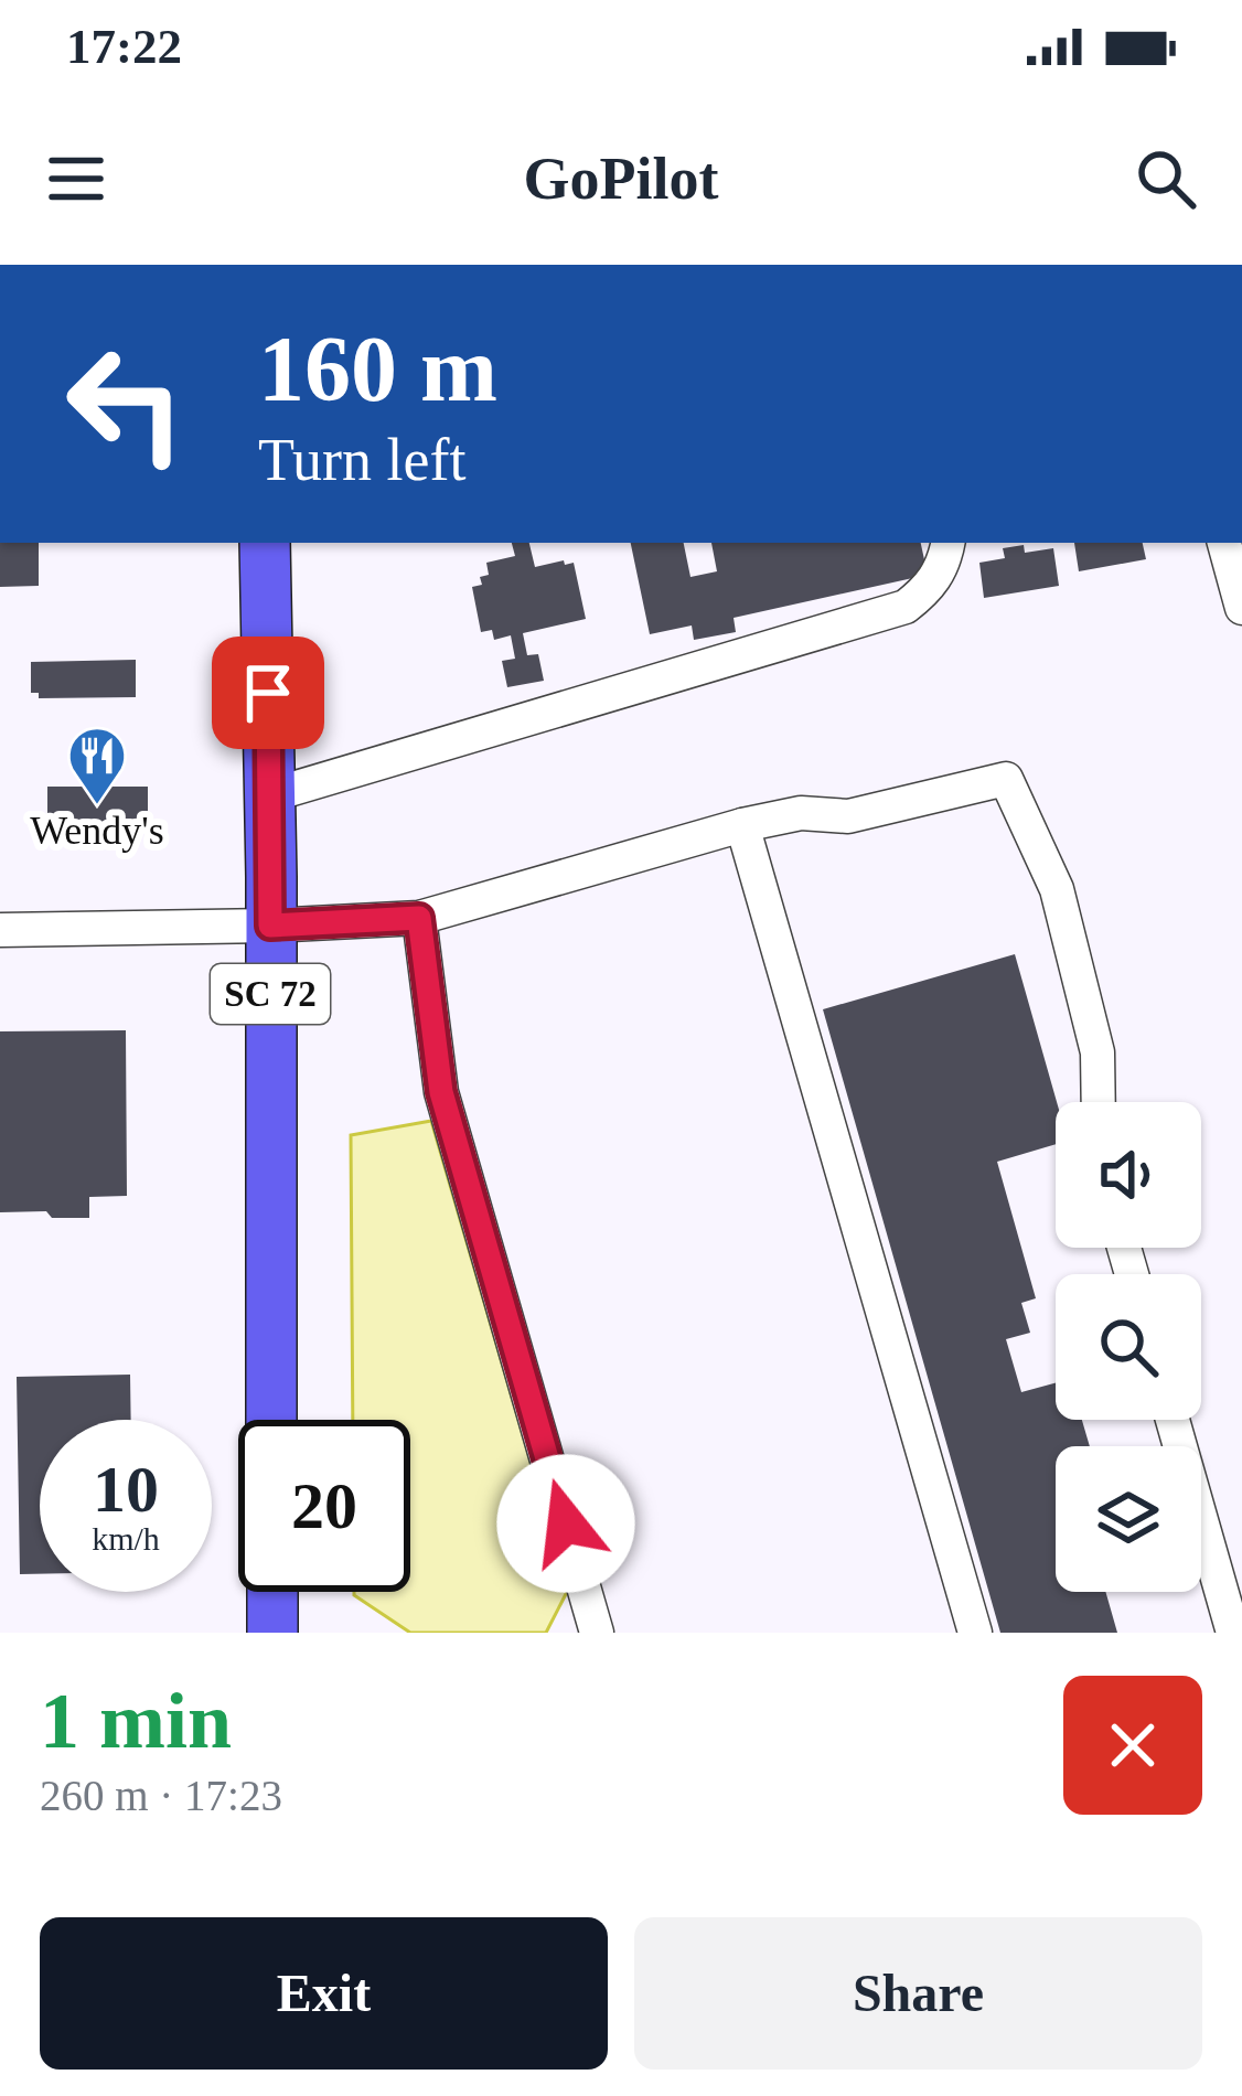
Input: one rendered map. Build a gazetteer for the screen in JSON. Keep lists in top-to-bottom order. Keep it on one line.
{"streets":{"highway":["SC 72"]},"places":{"restaurant":["Wendy's"]},"page":{"status":"17:22","header":"GoPilot","turn":["160 m","Turn left"],"speed":"10 km/h","limit":"20","heading":["1 min","260 m · 17:23"],"buttons":["Exit","Share"]}}
